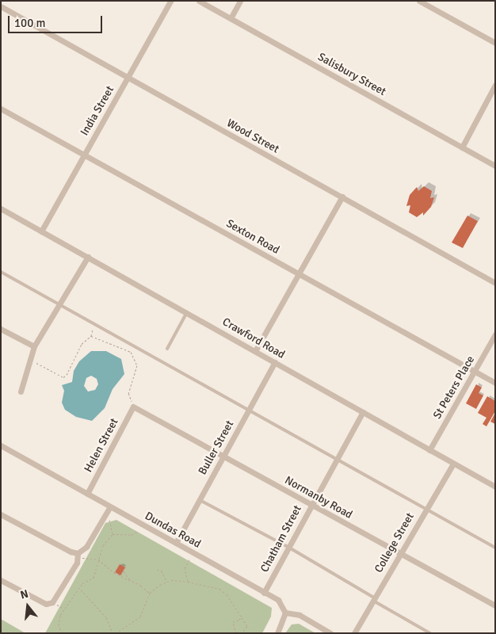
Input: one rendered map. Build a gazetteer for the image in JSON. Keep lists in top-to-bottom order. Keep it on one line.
{"streets":{"street":["Salisbury Street","India Street","Wood Street","Sexton Road","Crawford Road","St Peters Place","Helen Street","Buller Street","Normanby Road","Dundas Road","Chatham Street","College Street"]},"crossings":[["India Street","Wood Street"],["India Street","Sexton Road"],["India Street","Crawford Road"],["Sexton Road","St Peters Place"],["Crawford Road","St Peters Place"],["Crawford Road","Buller Street"],["Crawford Road","Chatham Street"],["Crawford Road","College Street"],["Helen Street","Normanby Road"],["Helen Street","Dundas Road"],["Buller Street","Normanby Road"],["Buller Street","Dundas Road"],["Normanby Road","Chatham Street"],["Normanby Road","College Street"],["Dundas Road","Chatham Street"]],"scale_bar":"100 m","north":"top"}
